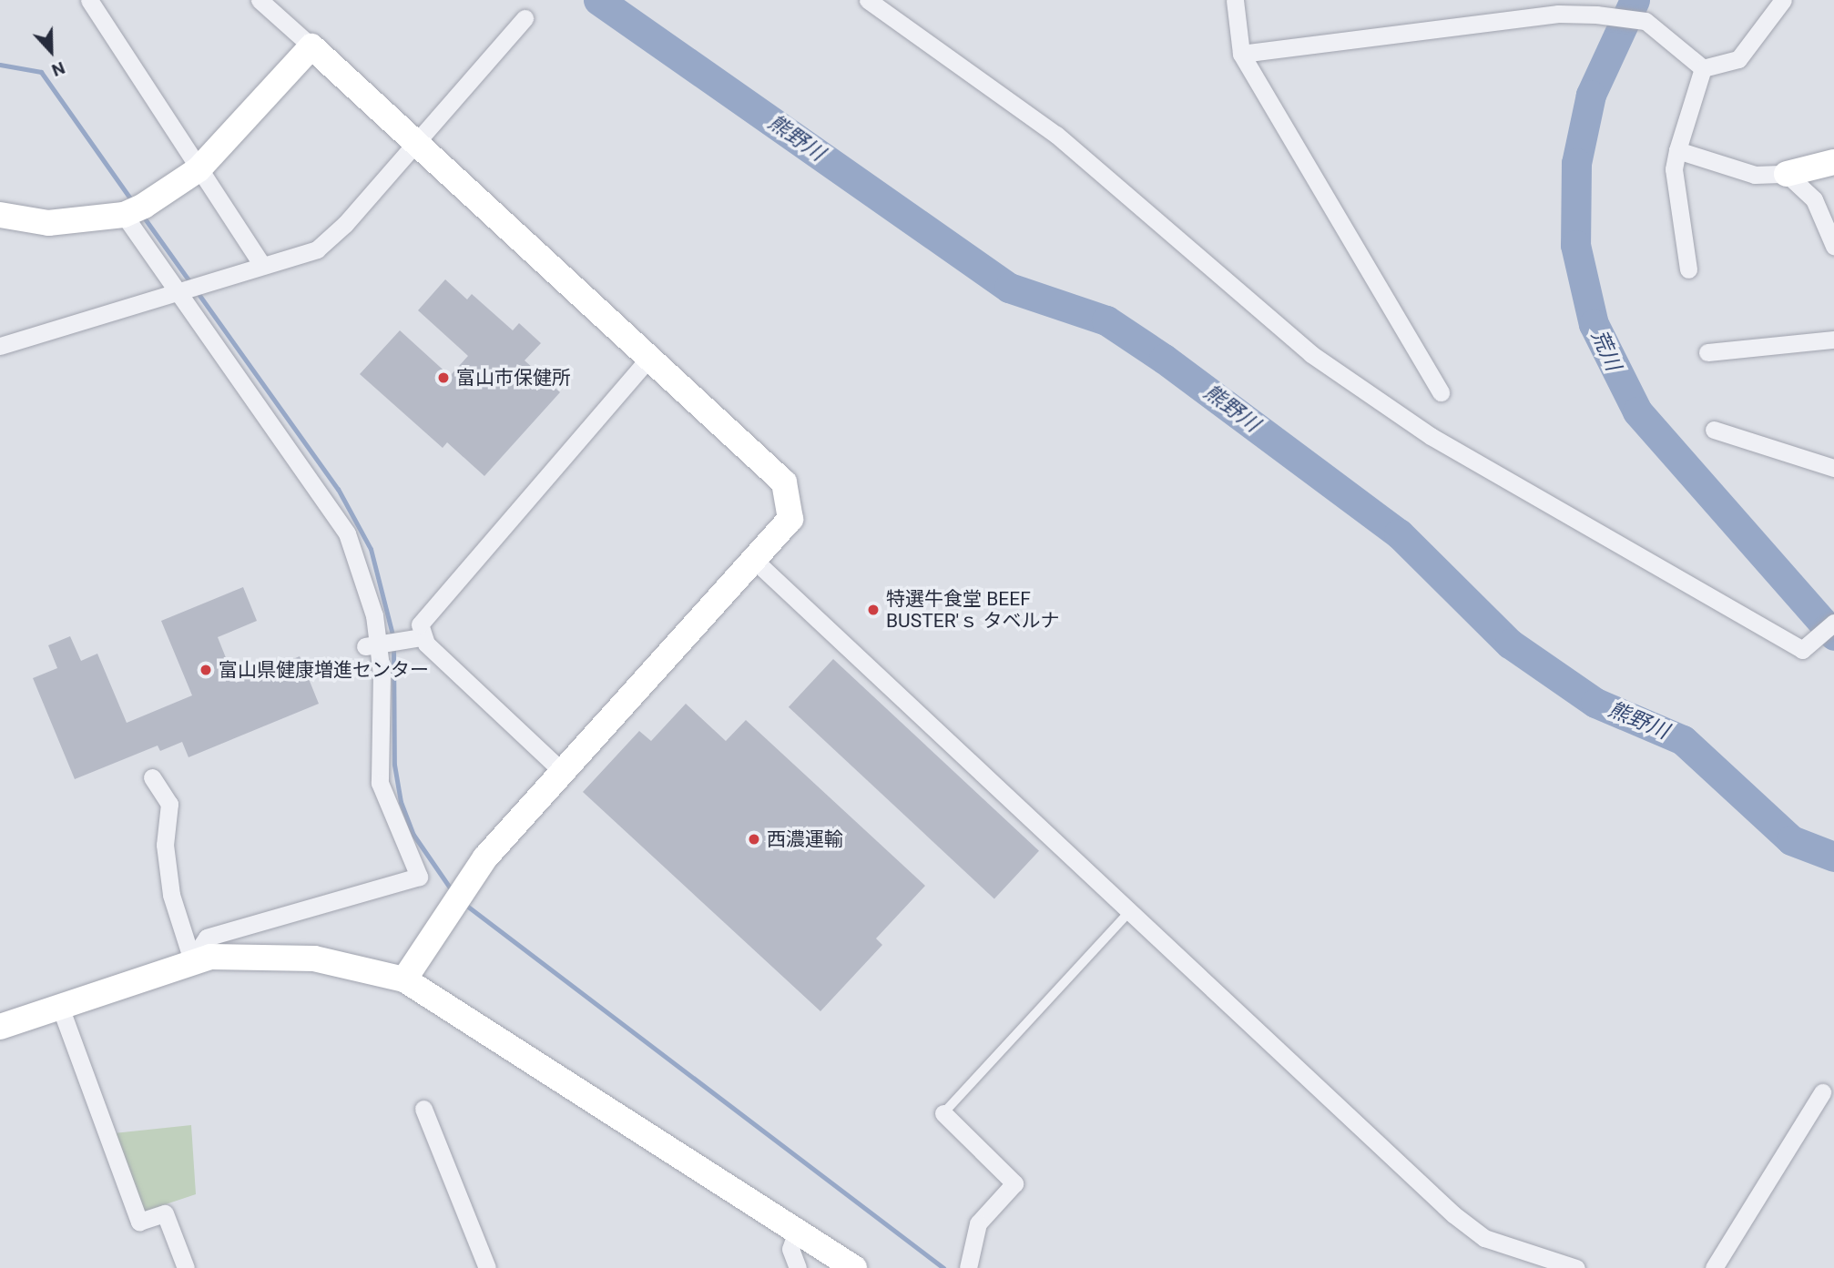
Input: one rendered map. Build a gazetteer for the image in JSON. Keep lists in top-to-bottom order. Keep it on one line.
{"water":["熊野川","荒川"],"places":["富山市保健所","特選牛食堂 BEEF BUSTER'ｓ タベルナ","富山県健康増進センター","西濃運輸"],"north":"bottom"}
